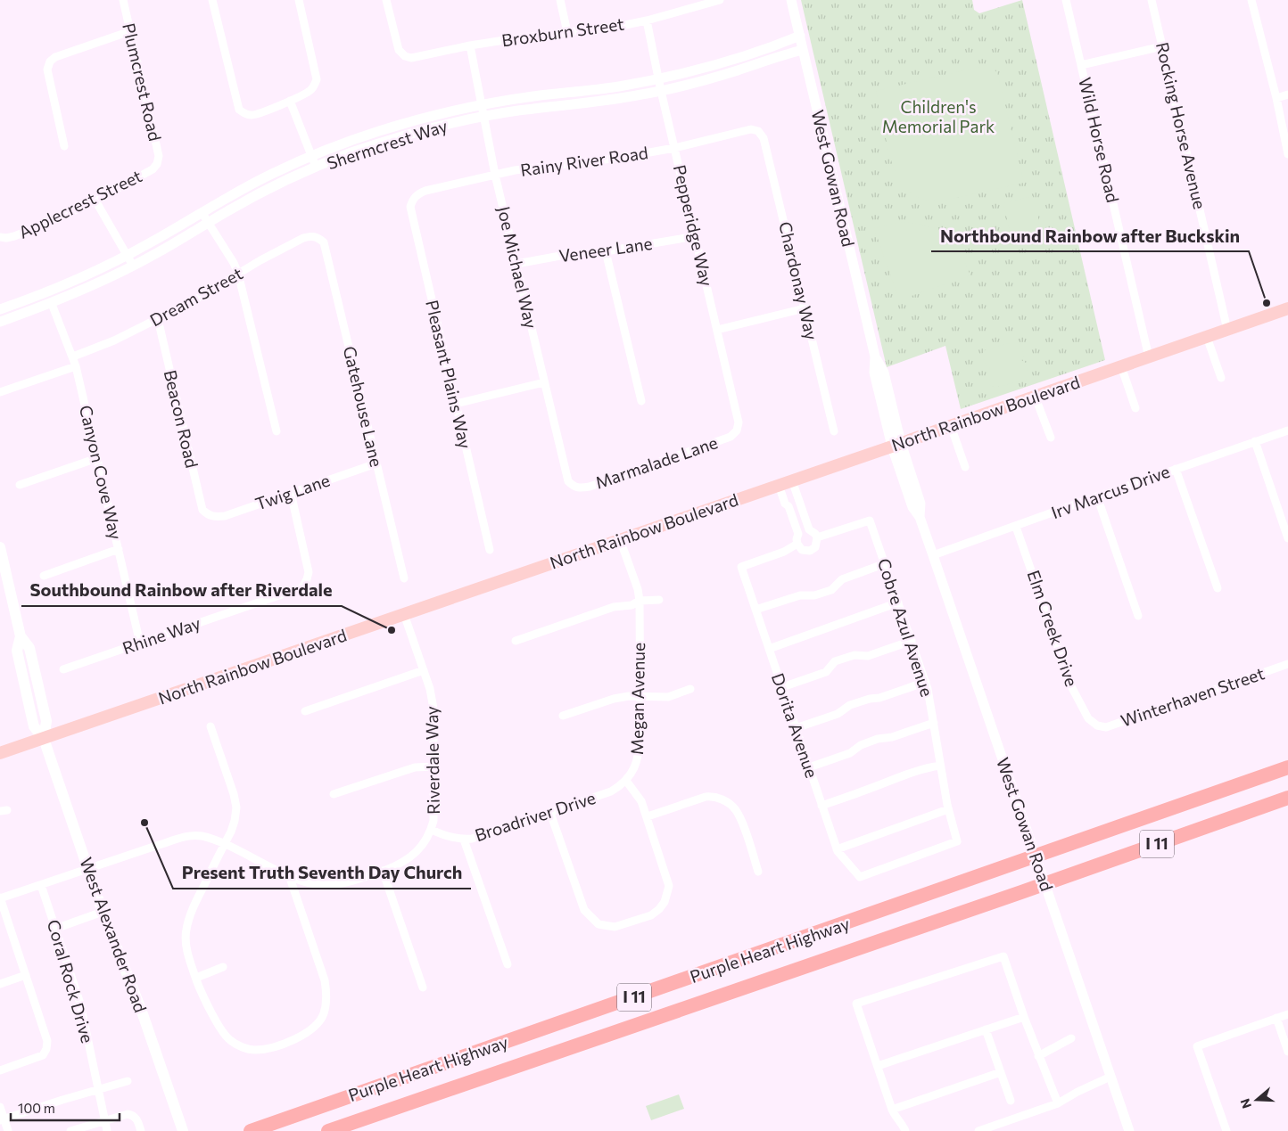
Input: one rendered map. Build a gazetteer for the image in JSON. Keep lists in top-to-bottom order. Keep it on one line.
{"streets":{"highway":["I 11","Purple Heart Highway"],"main road":["North Rainbow Boulevard","West Alexander Road"],"street":["Broxburn Street","Plumcrest Road","Rocking Horse Avenue","Wild Horse Road","Shermcrest Way","Rainy River Road","West Gowan Road","Applecrest Street","Pepperidge Way","Veneer Lane","Joe Michael Way","Chardonay Way","Dream Street","Pleasant Plains Way","Gatehouse Lane","Beacon Road","Marmalade Lane","Canyon Cove Way","Twig Lane","Irv Marcus Drive","Cobre Azul Avenue","Elm Creek Drive","Rhine Way","Winterhaven Street","Megan Avenue","Dorita Avenue","Riverdale Way","Broadriver Drive","Coral Rock Drive"]},"crossings":[["Broxburn Street","Pepperidge Way"],["Broxburn Street","Joe Michael Way"],["Plumcrest Road","Applecrest Street"],["Rocking Horse Avenue","North Rainbow Boulevard"],["Wild Horse Road","North Rainbow Boulevard"],["Shermcrest Way","West Gowan Road"],["Shermcrest Way","Pepperidge Way"],["Shermcrest Way","Joe Michael Way"],["Shermcrest Way","Canyon Cove Way"],["Rainy River Road","Pepperidge Way"],["Rainy River Road","Joe Michael Way"],["Rainy River Road","Chardonay Way"],["Rainy River Road","Pleasant Plains Way"],["West Gowan Road","North Rainbow Boulevard"],["West Gowan Road","Irv Marcus Drive"],["Pepperidge Way","Veneer Lane"],["Pepperidge Way","Marmalade Lane"],["Veneer Lane","Joe Michael Way"],["Joe Michael Way","Marmalade Lane"],["Dream Street","Gatehouse Lane"],["Dream Street","Beacon Road"],["Dream Street","Canyon Cove Way"],["Gatehouse Lane","Twig Lane"],["North Rainbow Boulevard","Megan Avenue"],["North Rainbow Boulevard","Riverdale Way"],["North Rainbow Boulevard","West Alexander Road"],["Beacon Road","Twig Lane"],["Canyon Cove Way","Rhine Way"],["Twig Lane","Rhine Way"],["Irv Marcus Drive","Elm Creek Drive"],["Cobre Azul Avenue","Dorita Avenue"],["Elm Creek Drive","Winterhaven Street"],["Megan Avenue","Broadriver Drive"],["Riverdale Way","Broadriver Drive"]],"parks":["Children's Memorial Park"],"places":["Northbound Rainbow after Buckskin","Southbound Rainbow after Riverdale","Present Truth Seventh Day Church"],"scale_bar":"100 m","north":"left"}
